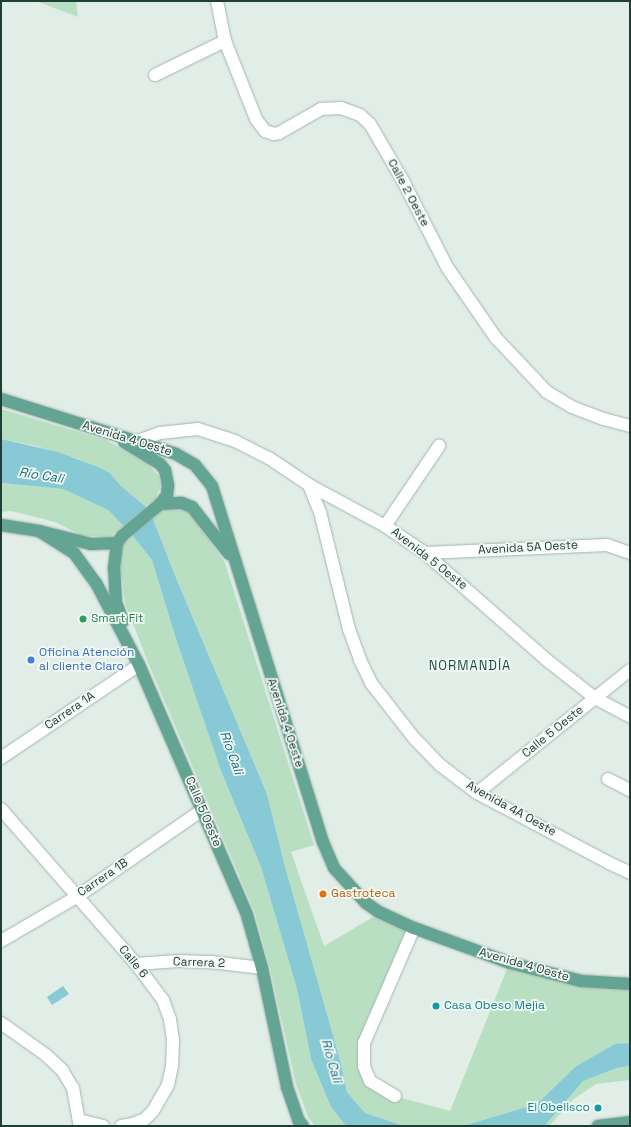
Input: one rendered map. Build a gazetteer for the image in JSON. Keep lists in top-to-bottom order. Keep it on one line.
{"streets":{"main road":["Avenida 4 Oeste","Calle 5 Oeste"],"street":["Calle 2 Oeste","Avenida 5A Oeste","Avenida 5 Oeste","Carrera 1A","Avenida 4A Oeste","Carrera 1B","Calle 6","Carrera 2"]},"crossings":[["Avenida 4 Oeste","Avenida 5 Oeste"],["Avenida 5A Oeste","Avenida 5 Oeste"],["Avenida 5 Oeste","Calle 5 Oeste"],["Avenida 5 Oeste","Avenida 4A Oeste"],["Carrera 1A","Calle 5 Oeste"],["Calle 5 Oeste","Avenida 4A Oeste"],["Calle 5 Oeste","Carrera 1B"],["Calle 5 Oeste","Carrera 2"],["Carrera 1B","Calle 6"],["Calle 6","Carrera 2"]],"districts":["NORMANDÍA"],"water":["Río Cali"],"places":["Smart Fit","Oficina Atención al cliente Claro","Gastroteca","Casa Obeso Mejìa","El Obelisco"]}
